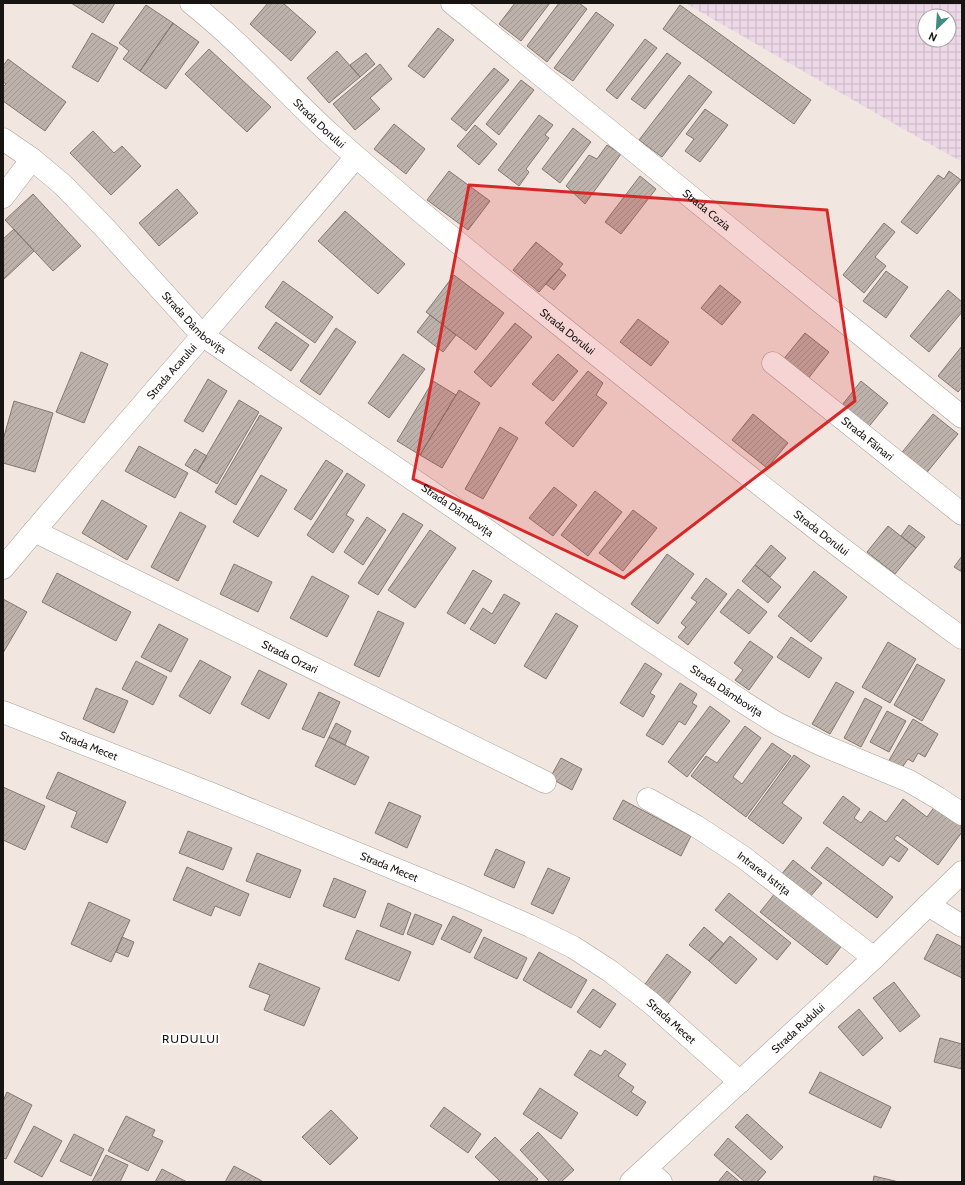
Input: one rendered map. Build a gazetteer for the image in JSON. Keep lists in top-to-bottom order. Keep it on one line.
{"streets":{"street":["Strada Dorului","Strada Cozia","Strada Dâmbovița","Strada Acarului","Strada Făinari","Strada Orzari","Strada Mecet","Intrarea Istrița","Strada Rudului"]},"crossings":[["Strada Dorului","Strada Acarului"],["Strada Dâmbovița","Strada Acarului"],["Strada Acarului","Strada Orzari"],["Strada Mecet","Strada Rudului"],["Intrarea Istrița","Strada Rudului"]],"districts":["RUDULUI"],"north":"bottom left"}
